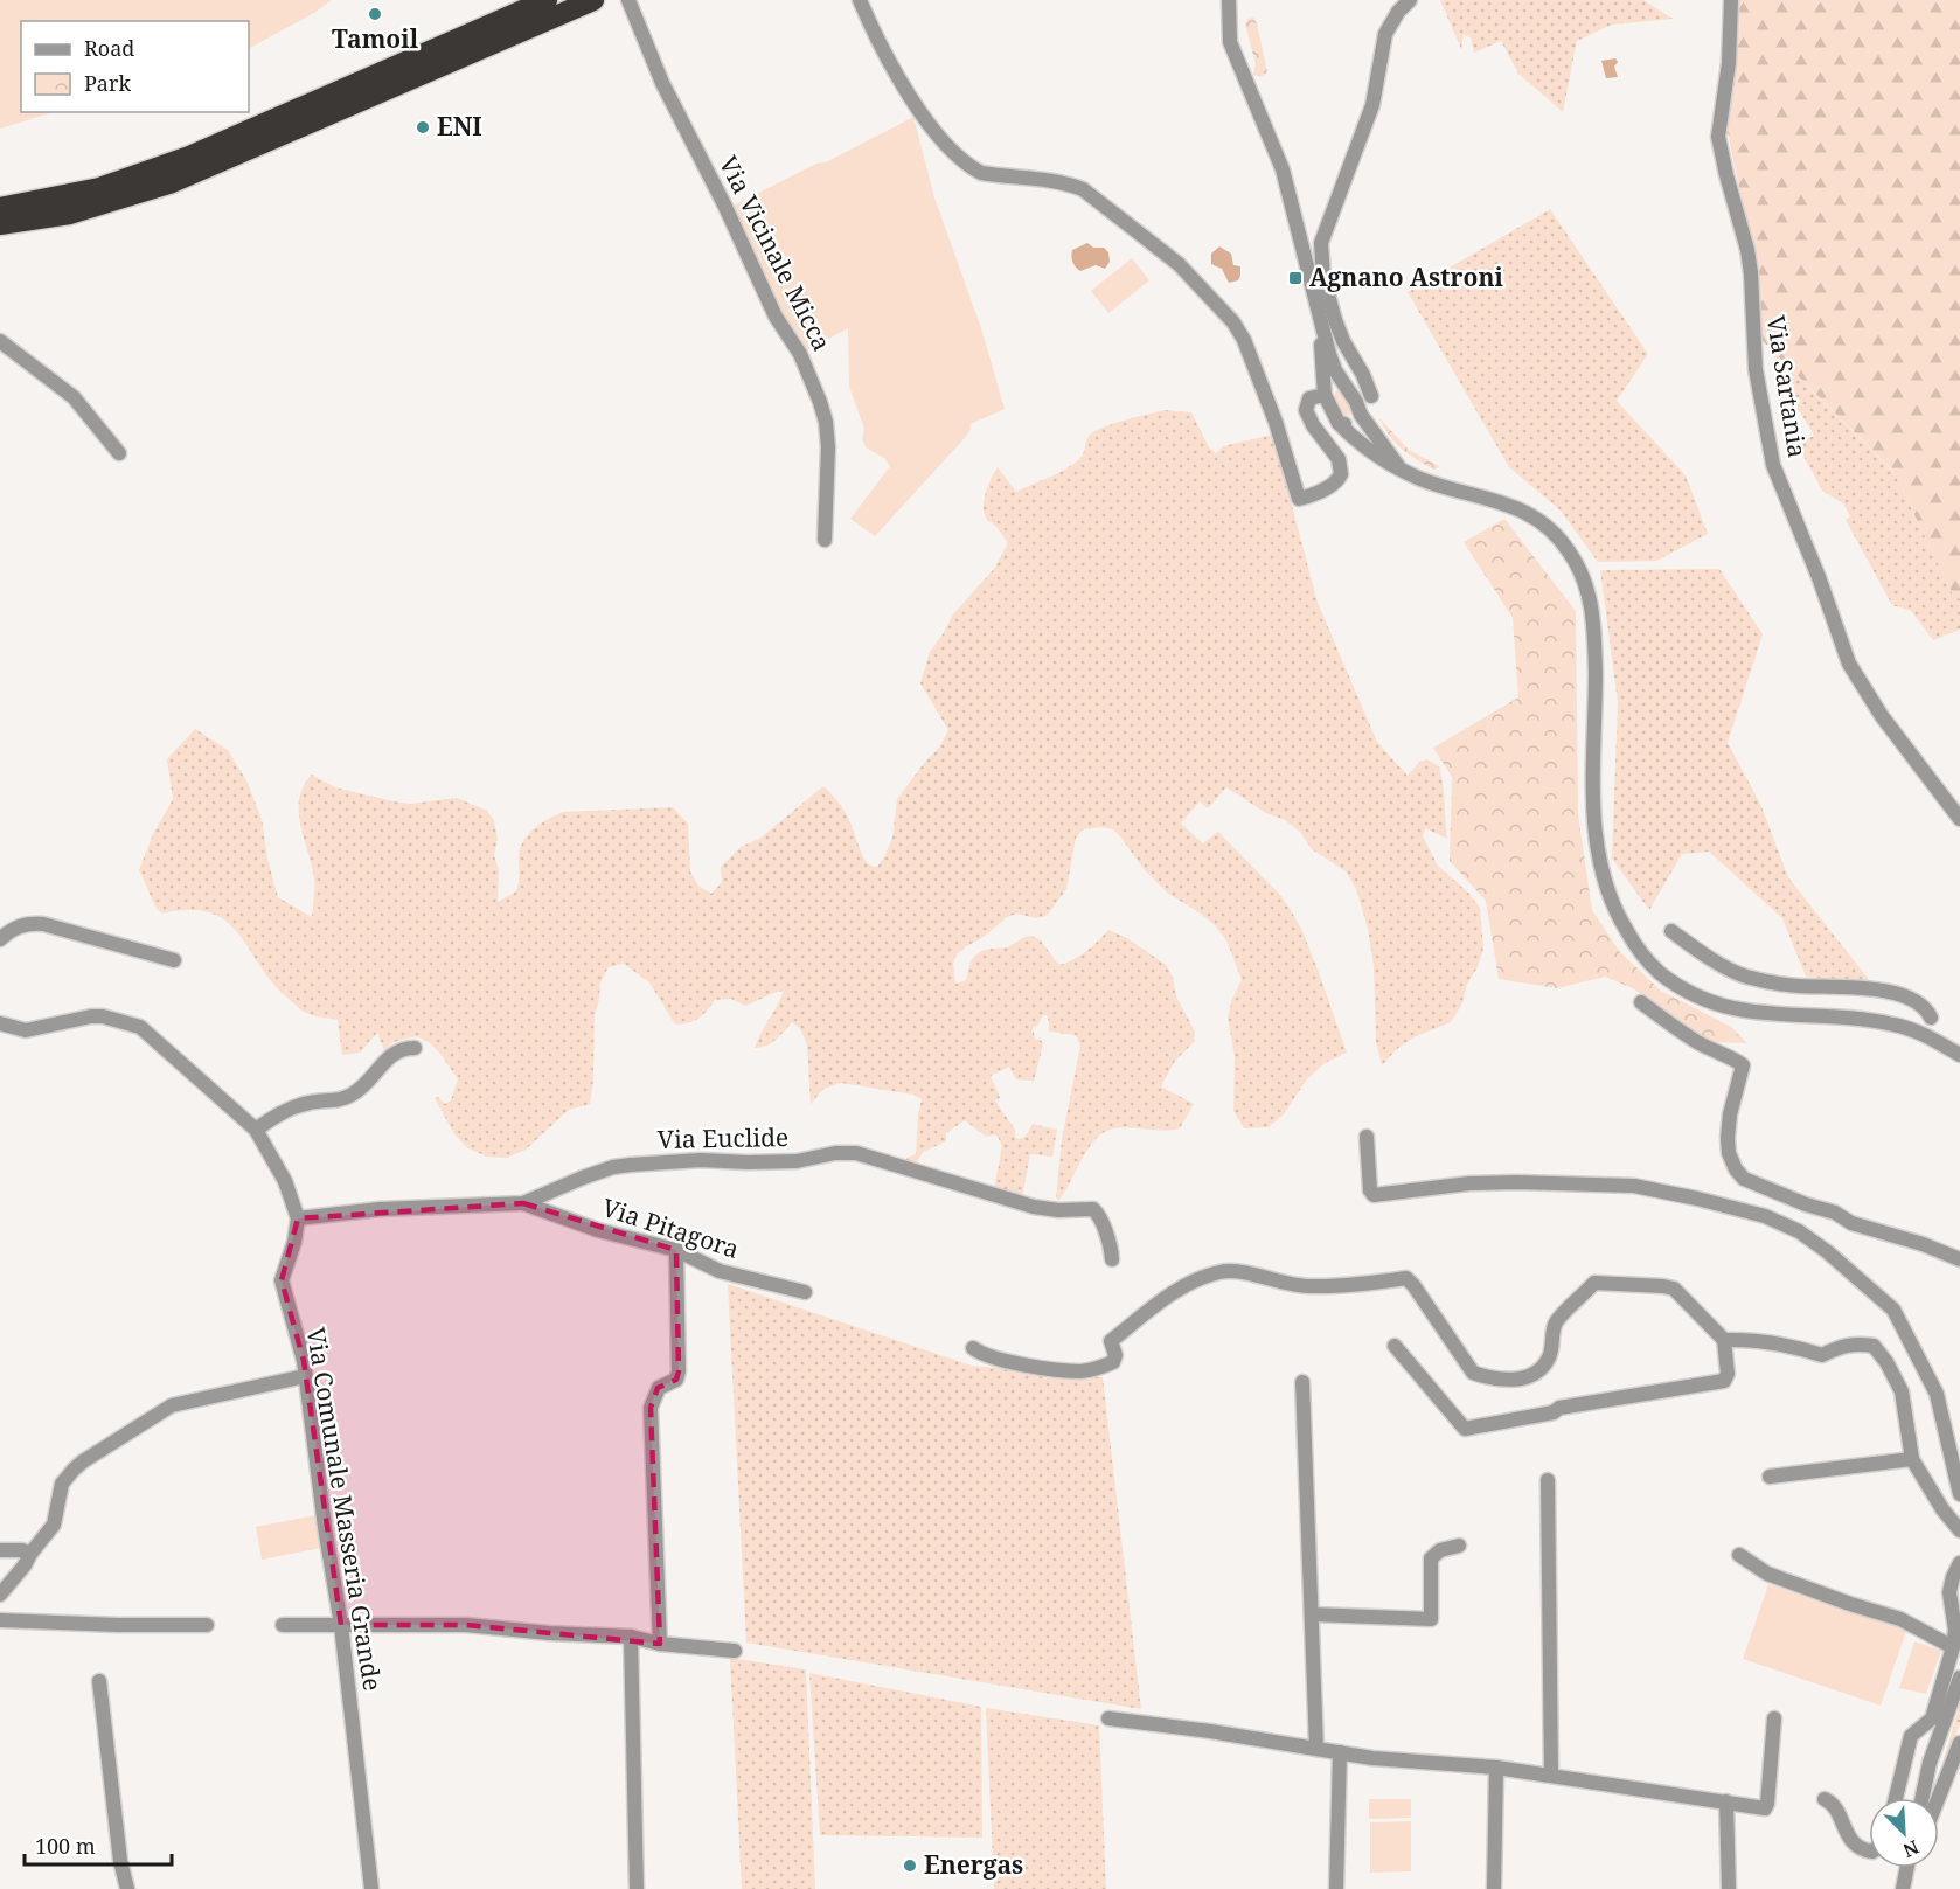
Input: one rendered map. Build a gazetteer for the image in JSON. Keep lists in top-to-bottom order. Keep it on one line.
{"streets":{"street":["Via Vicinale Micca","Via Sartania","Via Euclide","Via Pitagora","Via Comunale Masseria Grande"]},"crossings":[["Via Euclide","Via Pitagora"],["Via Euclide","Via Comunale Masseria Grande"]],"places":{"other":["Tamoil","ENI","Energas"],"transit":["Agnano Astroni"]},"legend":["Road","Park"],"scale_bar":"100 m","north":"bottom right"}
